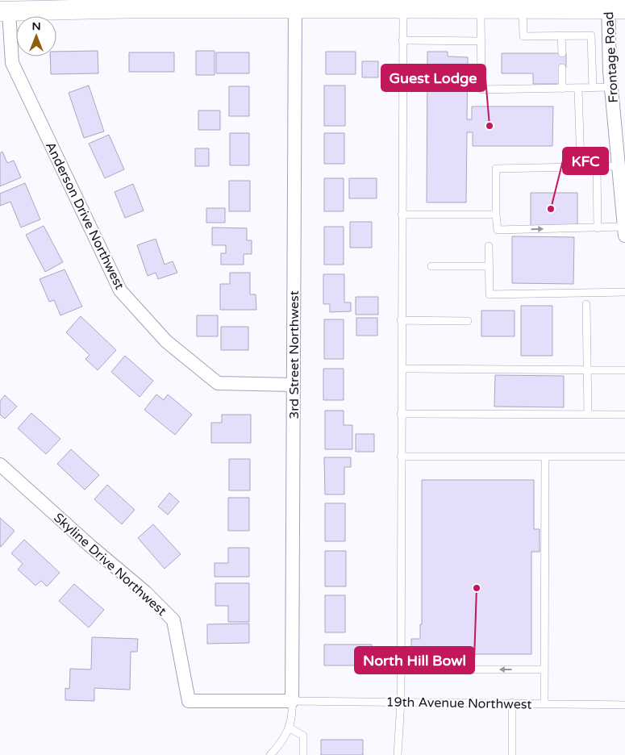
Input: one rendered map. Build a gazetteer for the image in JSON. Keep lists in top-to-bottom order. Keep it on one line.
{"streets":{"street":["Frontage Road","Anderson Drive Northwest","3rd Street Northwest","Skyline Drive Northwest"],"lane":["19th Avenue Northwest"]},"crossings":[["Anderson Drive Northwest","3rd Street Northwest"],["3rd Street Northwest","Skyline Drive Northwest"],["3rd Street Northwest","19th Avenue Northwest"],["Skyline Drive Northwest","19th Avenue Northwest"]],"places":["Guest Lodge","KFC","North Hill Bowl"],"north":"top"}
